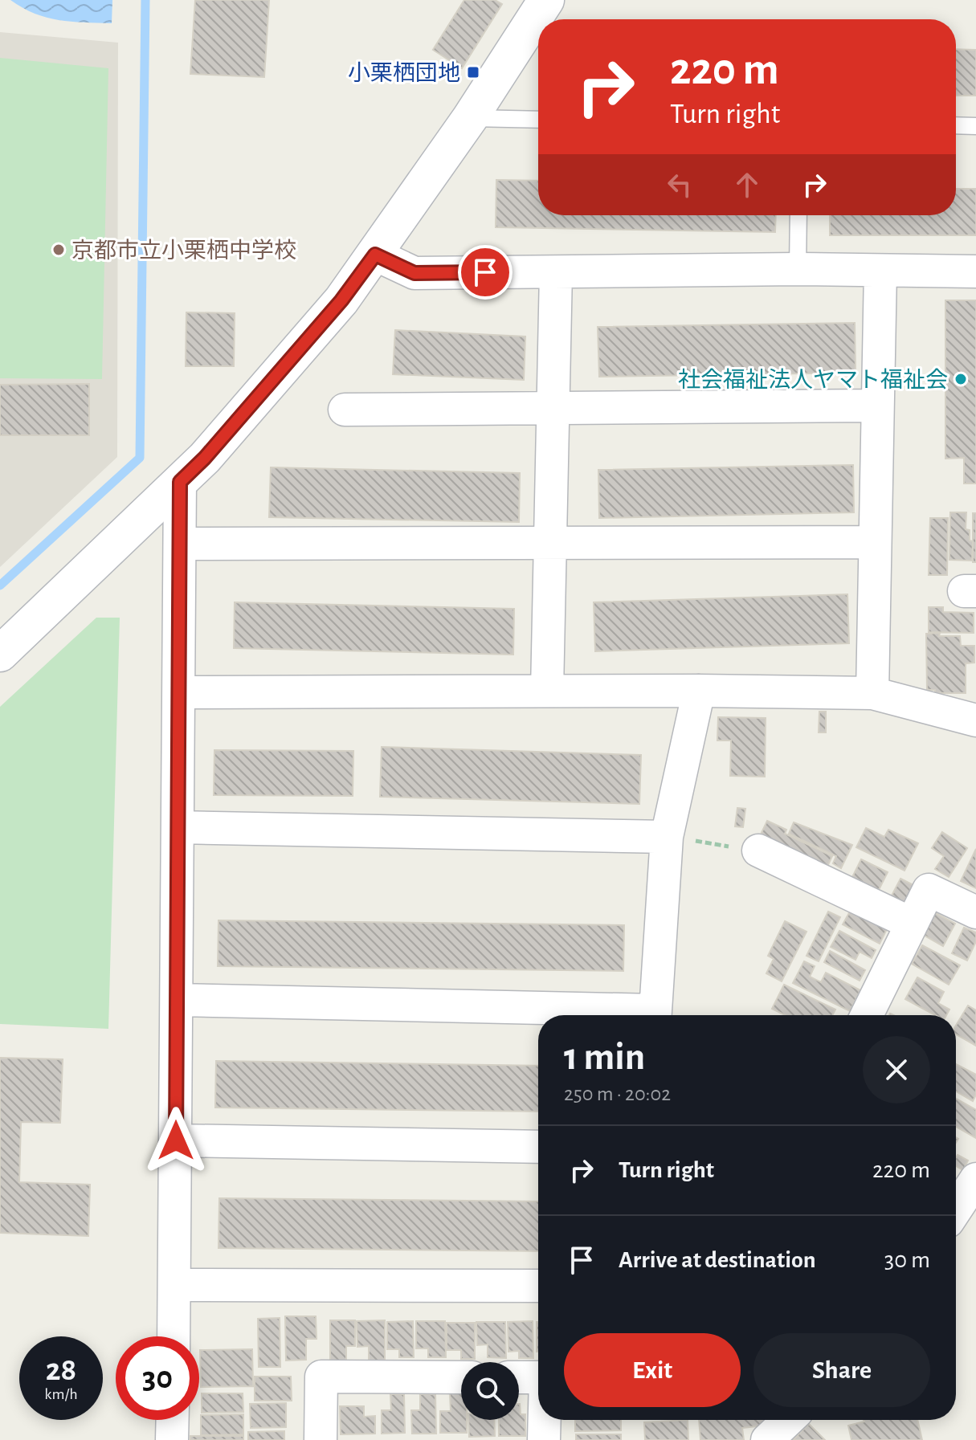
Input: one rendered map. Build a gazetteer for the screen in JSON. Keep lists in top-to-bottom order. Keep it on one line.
{"places":{"transit":["小栗栖団地"],"other":["京都市立小栗栖中学校","社会福祉法人ヤマト福祉会"]},"page":{"turn":["220 m","Turn right"],"heading":["1 min","250 m · 20:02"],"list":[{"name":"Turn right","value":"220 m"},{"name":"Arrive at destination","value":"30 m"}],"buttons":["Exit","Share"],"speed":"28 km/h","limit":"30"}}
